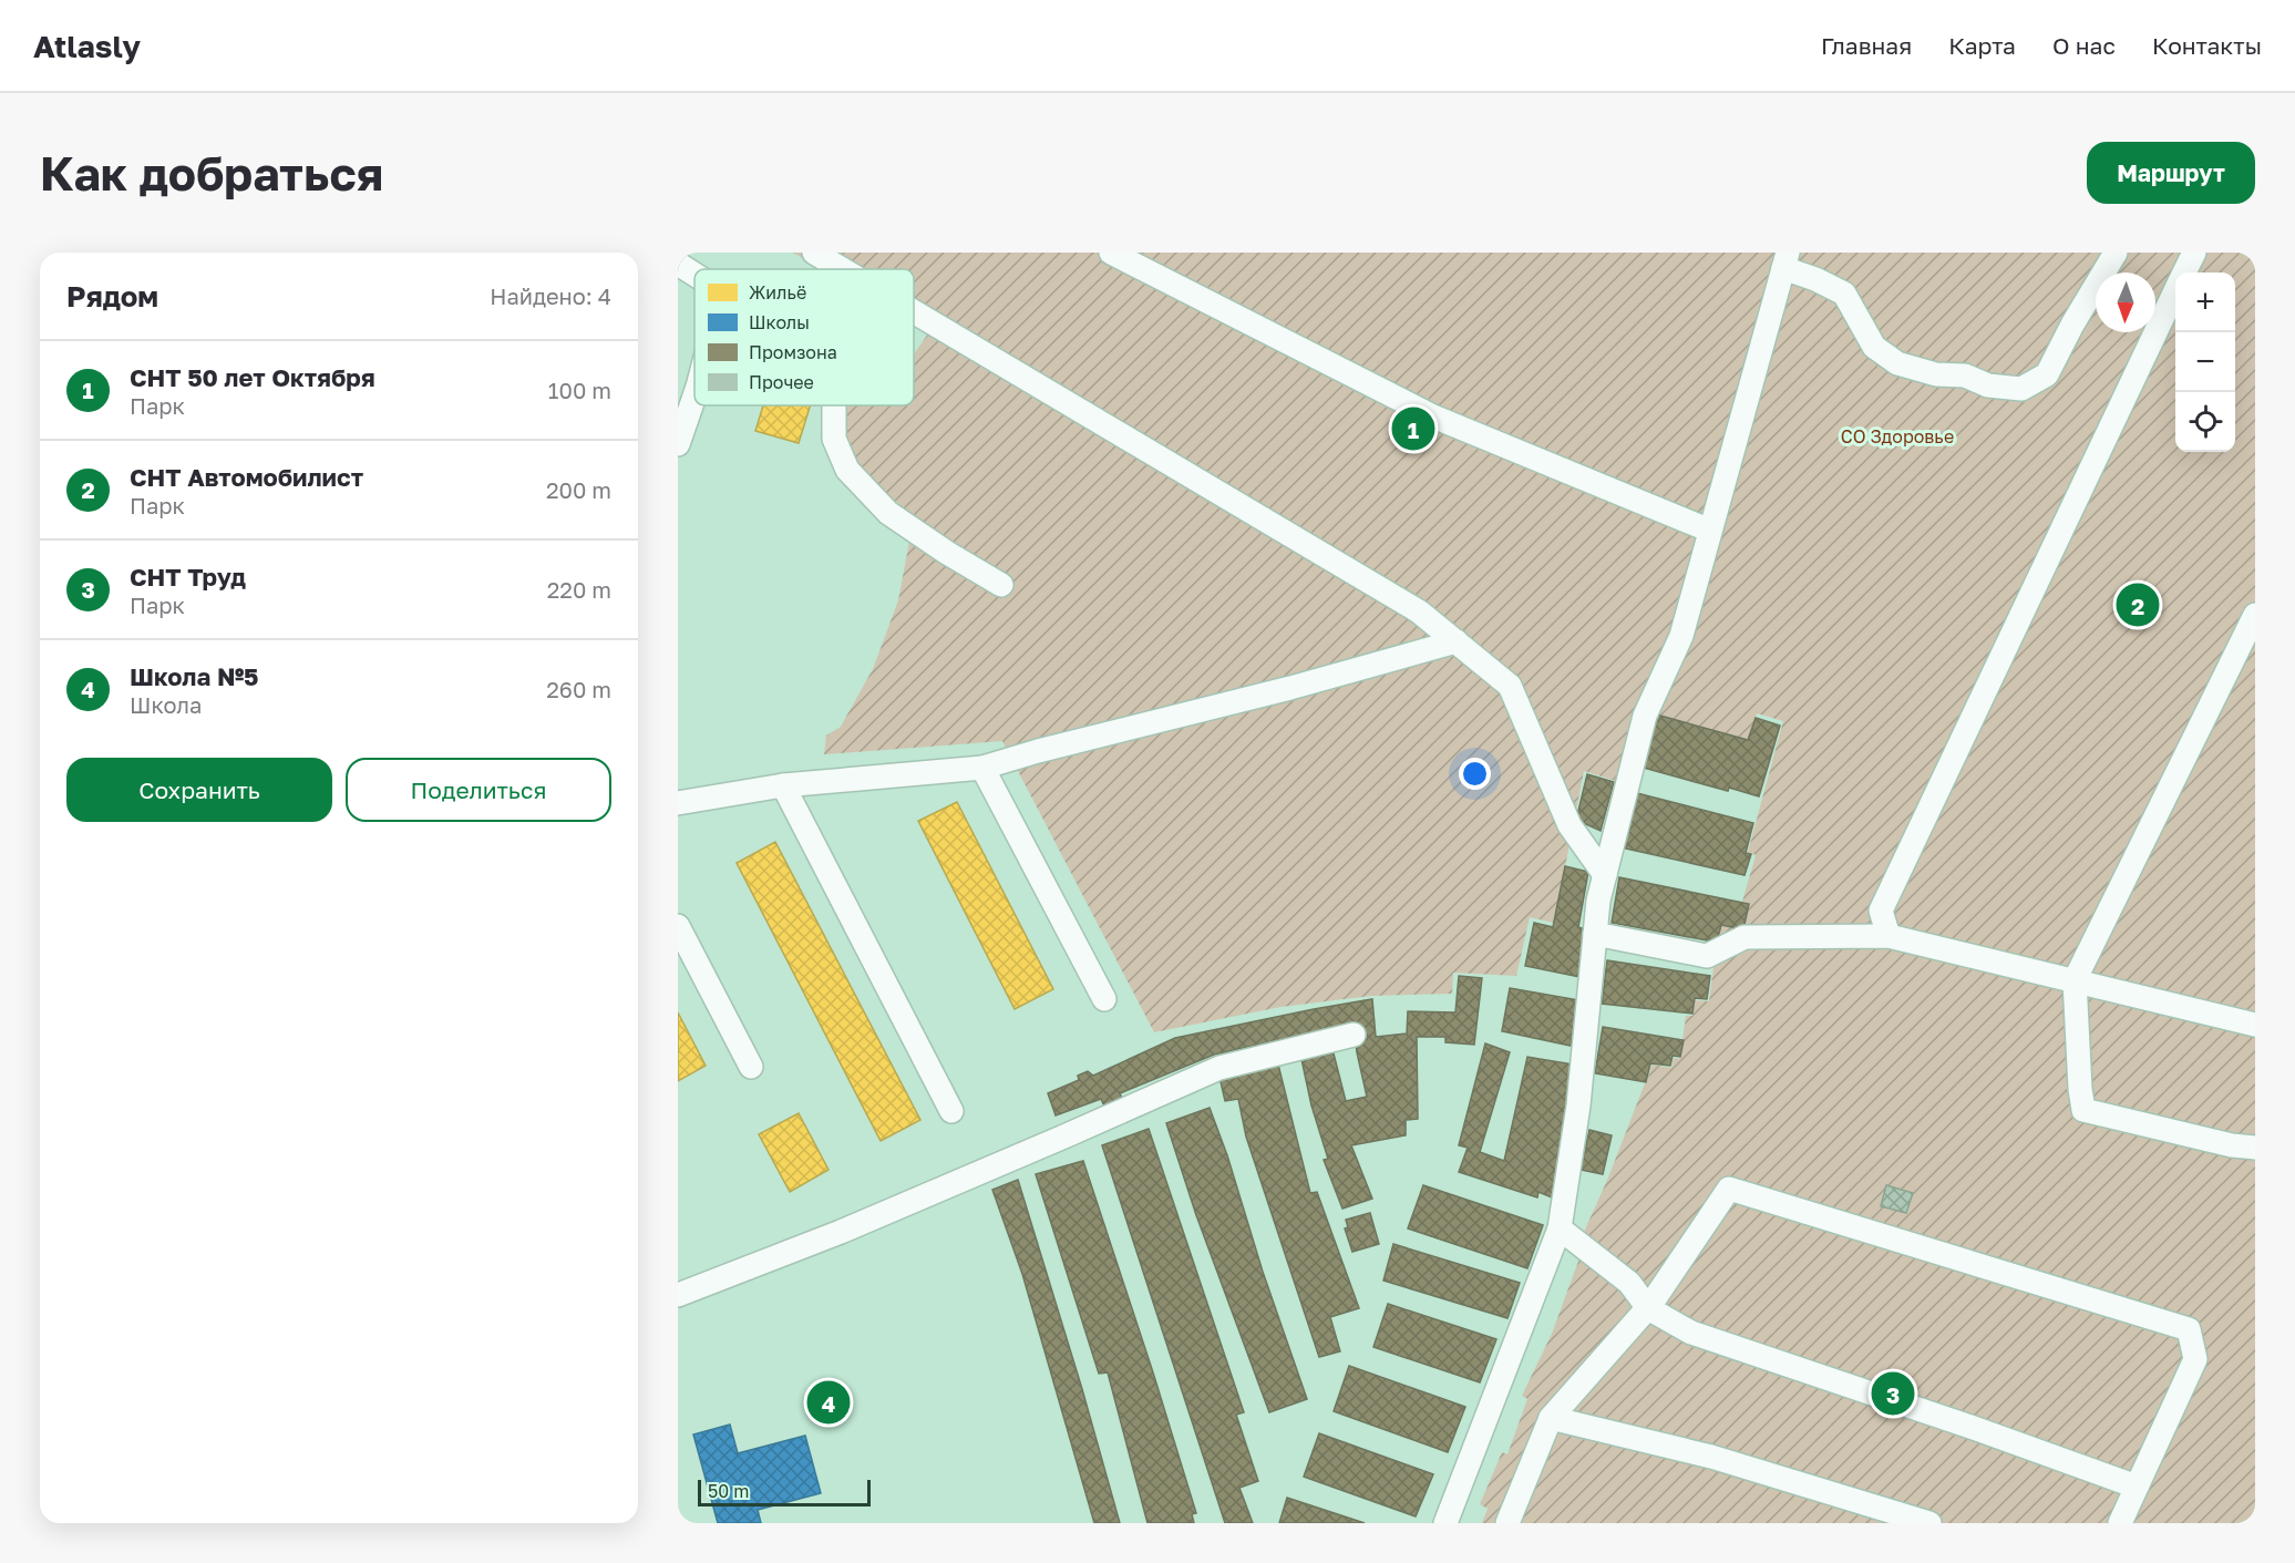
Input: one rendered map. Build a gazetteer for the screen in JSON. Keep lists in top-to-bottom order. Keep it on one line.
{"parks":["СО Здоровье"],"legend":["Жильё","Школы","Промзона","Прочее"],"scale_bar":"50 m","north":"bottom","page":{"header":"Atlasly","nav":["Главная","Карта","О нас","Контакты"],"buttons":["Маршрут",["Сохранить","Поделиться"]],"title":"Как добраться","heading":["Рядом","Найдено: 4"],"map_buttons":["+","−"],"list":[{"mark":"1","name":"СНТ 50 лет Октября","note":"Парк","value":"100 m"},{"mark":"2","name":"СНТ Автомобилист","note":"Парк","value":"200 m"},{"mark":"3","name":"СНТ Труд","note":"Парк","value":"220 m"},{"mark":"4","name":"Школа №5","note":"Школа","value":"260 m"}],"pins":["1","2","3","4"],"scale":"50 m"}}
